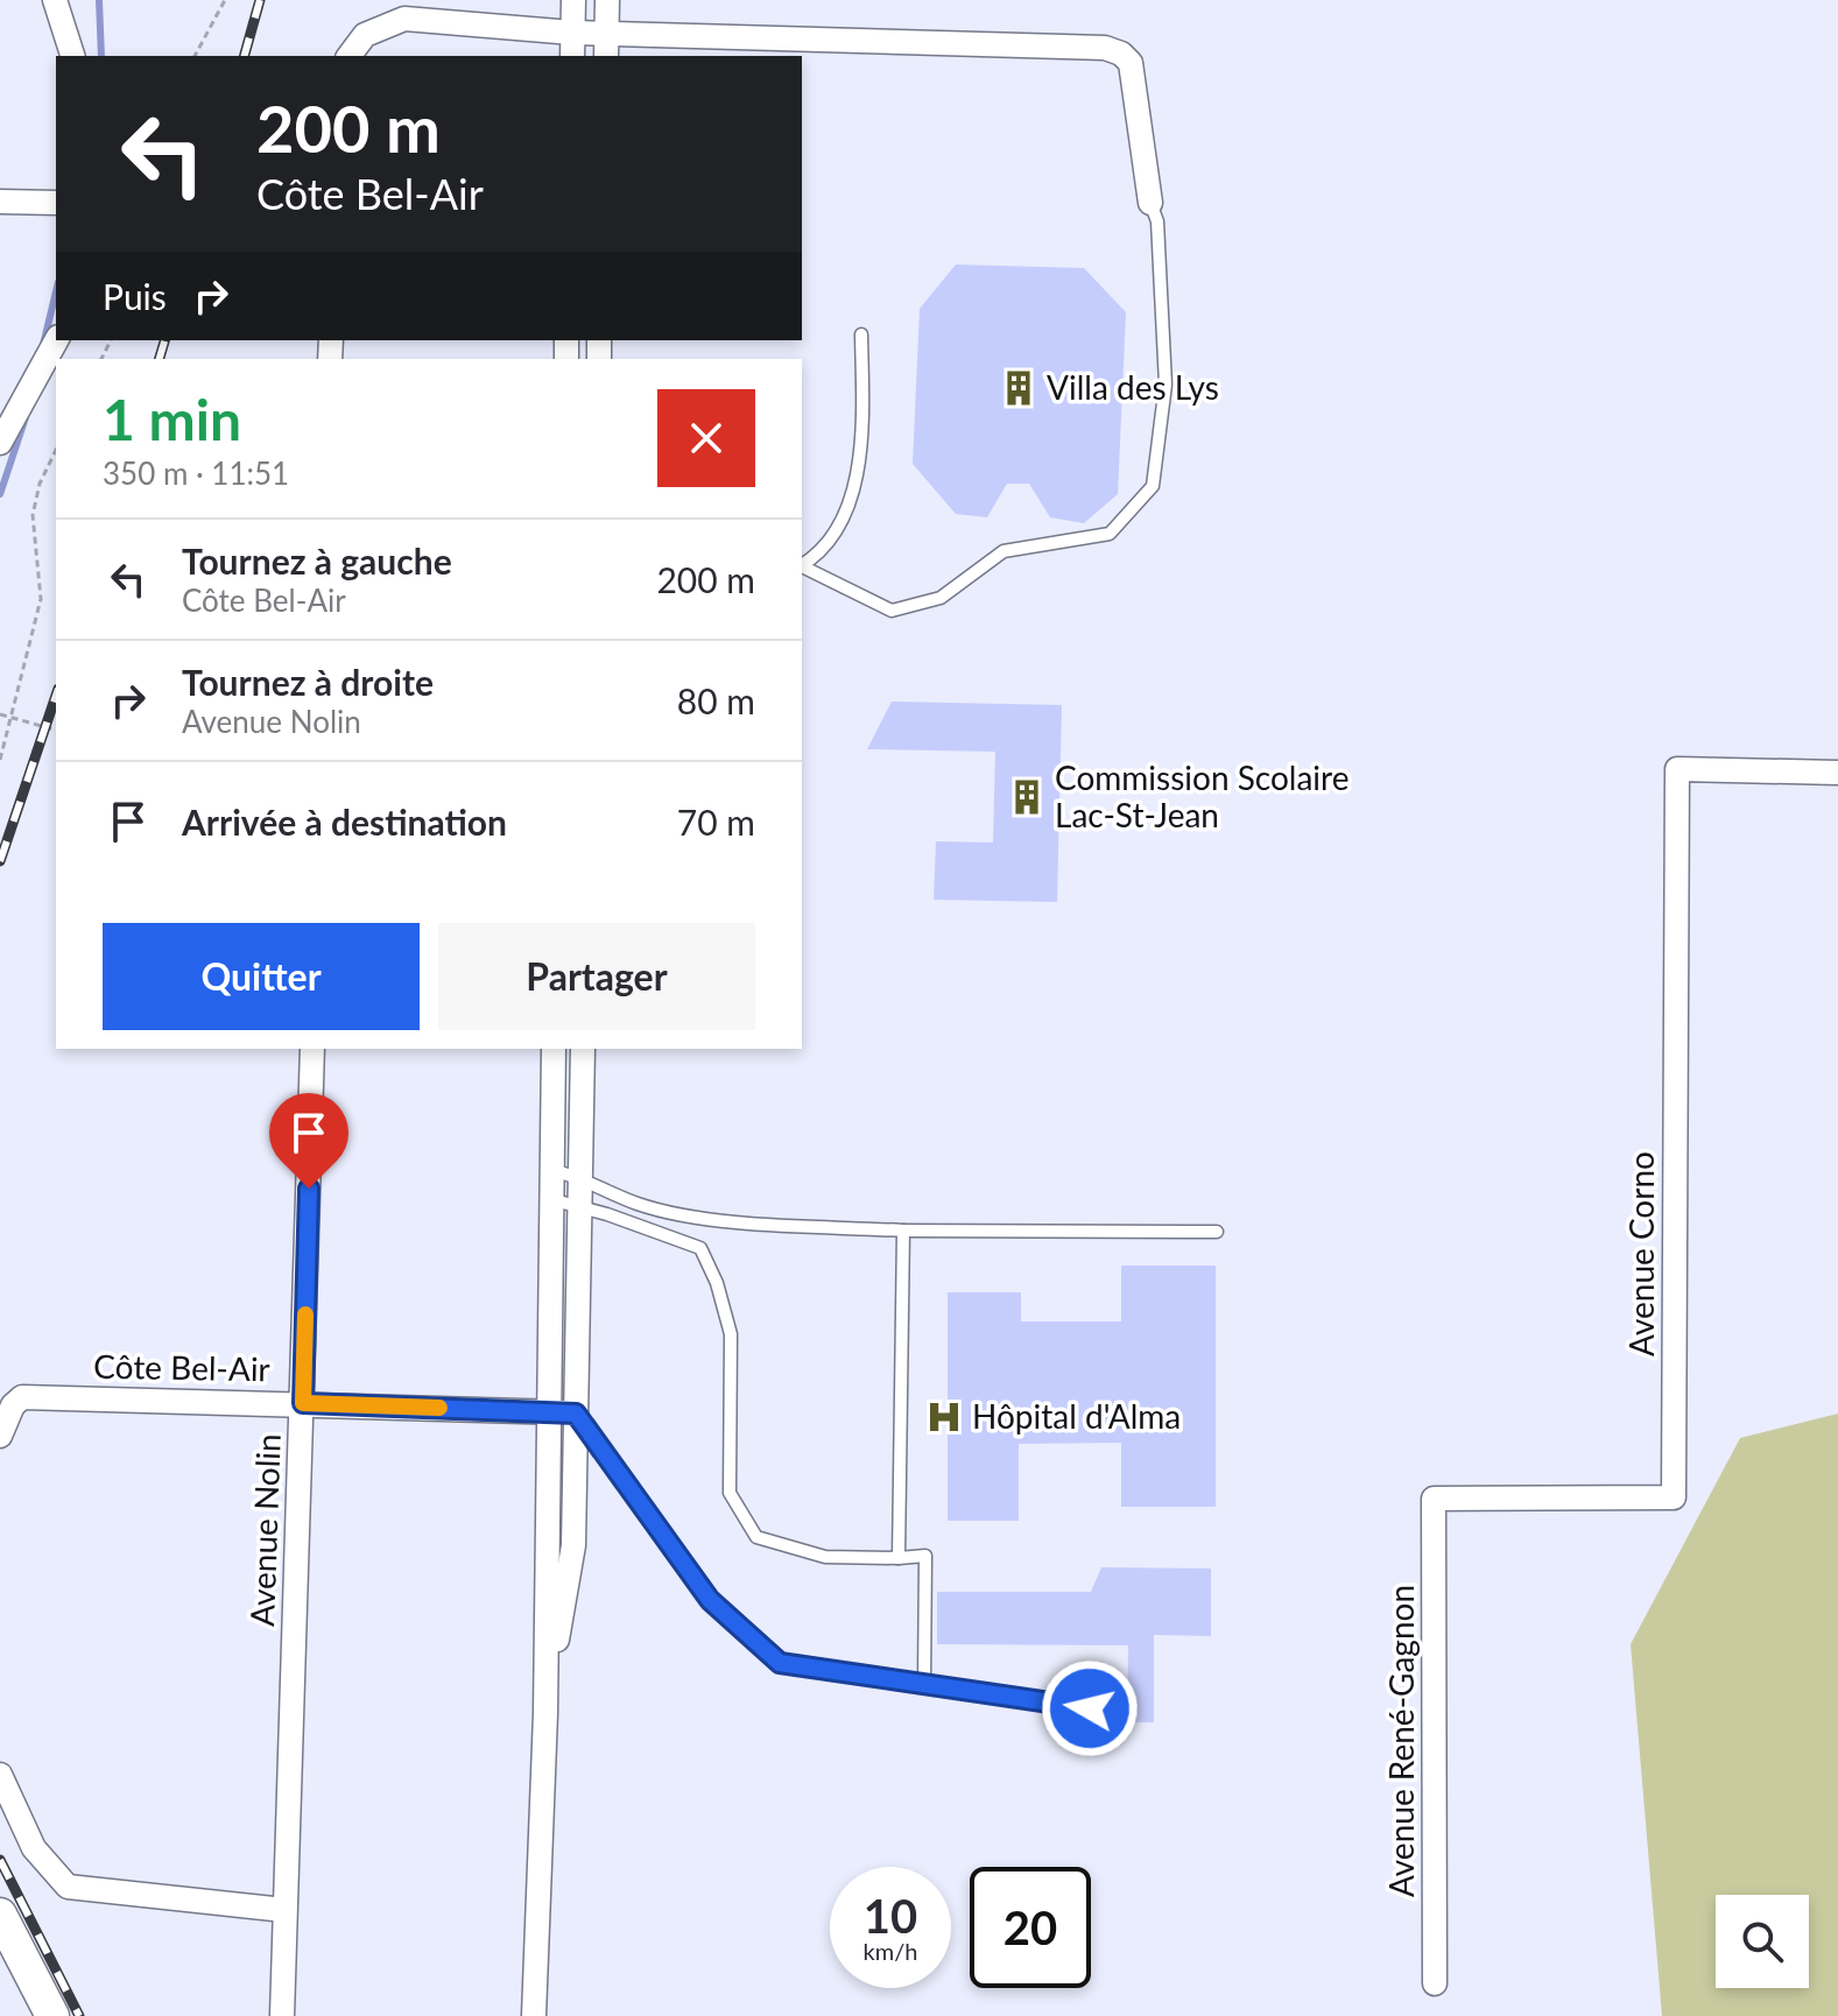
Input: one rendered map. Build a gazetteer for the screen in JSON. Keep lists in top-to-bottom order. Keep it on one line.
{"streets":{"street":["Avenue Corno","Côte Bel-Air","Avenue Nolin","Avenue René-Gagnon"]},"crossings":[["Avenue Corno","Avenue René-Gagnon"],["Côte Bel-Air","Avenue Nolin"]],"places":{"building":["Villa des Lys","Commission Scolaire Lac-St-Jean"],"hospital":["Hôpital d'Alma"]},"page":{"turn":["200 m","Côte Bel-Air"],"then":"Puis","heading":["1 min","350 m · 11:51"],"list":[{"name":"Tournez à gauche","note":"Côte Bel-Air","value":"200 m"},{"name":"Tournez à droite","note":"Avenue Nolin","value":"80 m"},{"name":"Arrivée à destination","value":"70 m"}],"buttons":["Quitter","Partager"],"speed":"10 km/h","limit":"20"}}
